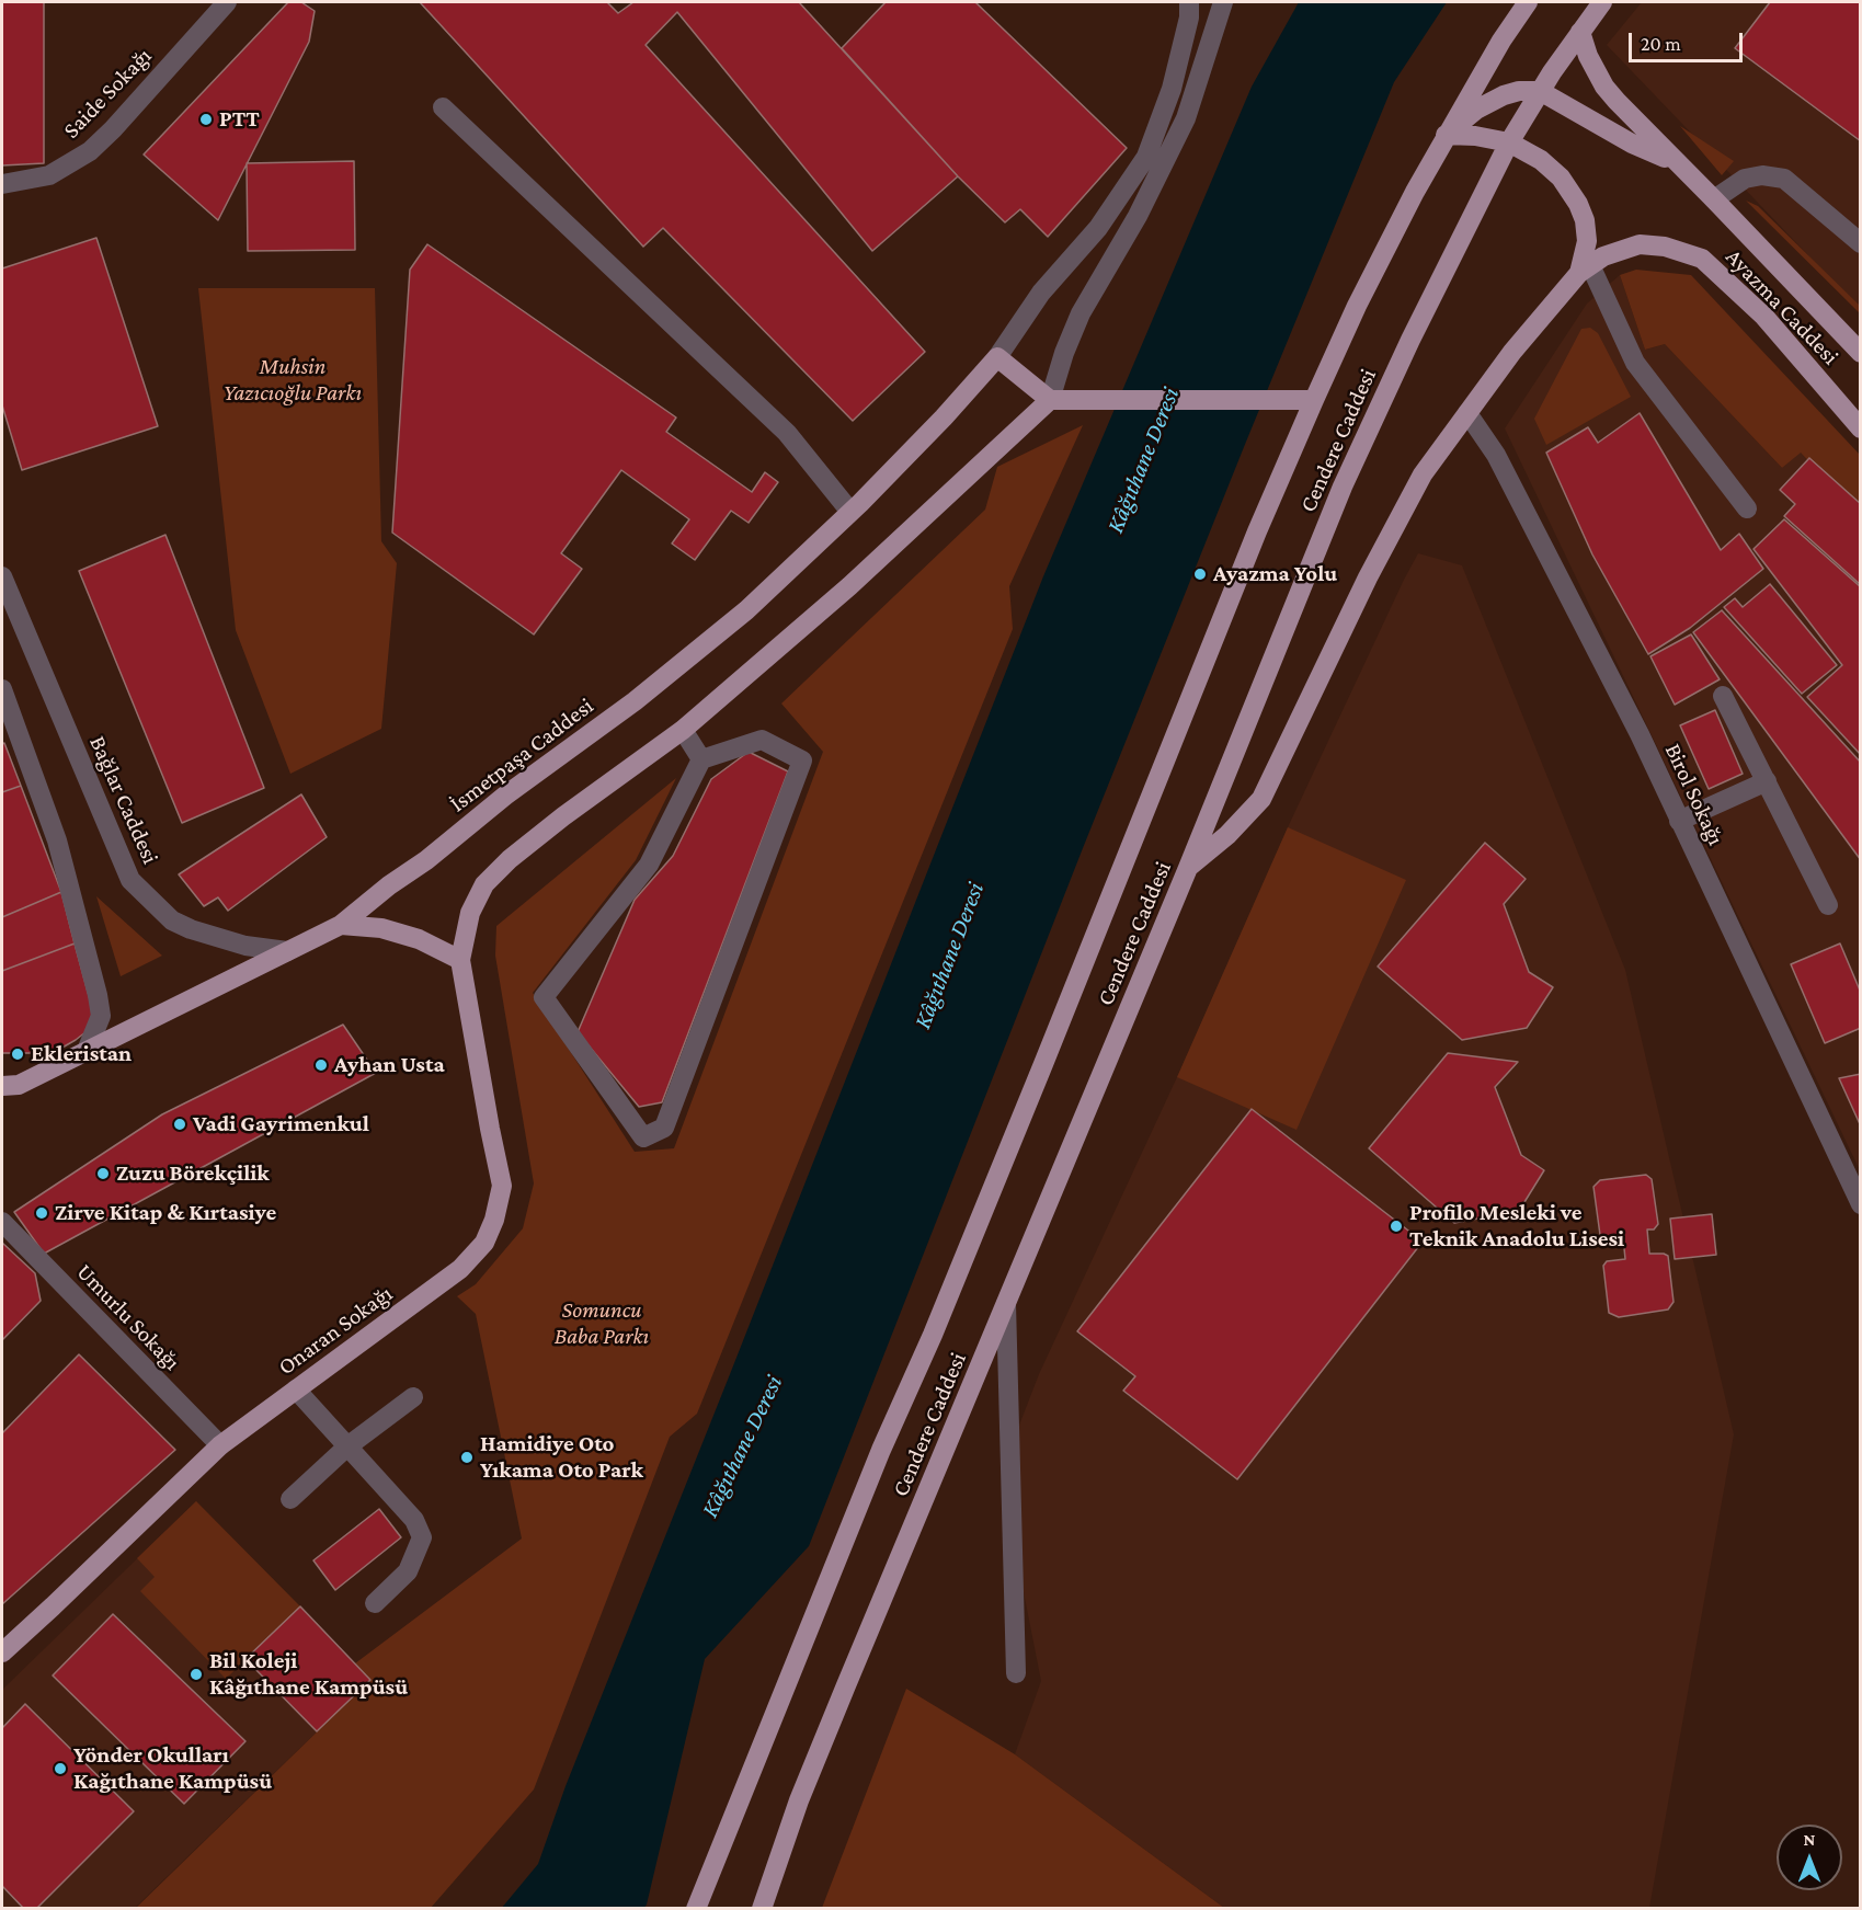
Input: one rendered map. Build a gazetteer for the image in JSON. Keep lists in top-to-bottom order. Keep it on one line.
{"streets":{"main road":["Ayazma Caddesi","Cendere Caddesi","İsmetpaşa Caddesi","Onaran Sokağı"],"street":["Saide Sokağı","Birol Sokağı","Bağlar Caddesi","Umurlu Sokağı"]},"crossings":[["Ayazma Caddesi","Cendere Caddesi"],["İsmetpaşa Caddesi","Bağlar Caddesi"],["Umurlu Sokağı","Onaran Sokağı"]],"water":["Kâğıthane Deresi"],"parks":["Muhsin Yazıcıoğlu Parkı","Somuncu Baba Parkı"],"places":["PTT","Ayazma Yolu","Ekleristan","Ayhan Usta","Vadi Gayrimenkul","Zuzu Börekçilik","Zirve Kitap & Kırtasiye","Profilo Mesleki ve Teknik Anadolu Lisesi","Hamidiye Oto Yıkama Oto Park","Bil Koleji Kâğıthane Kampüsü","Yönder Okulları Kağıthane Kampüsü"],"scale_bar":"20 m","north":"top"}
